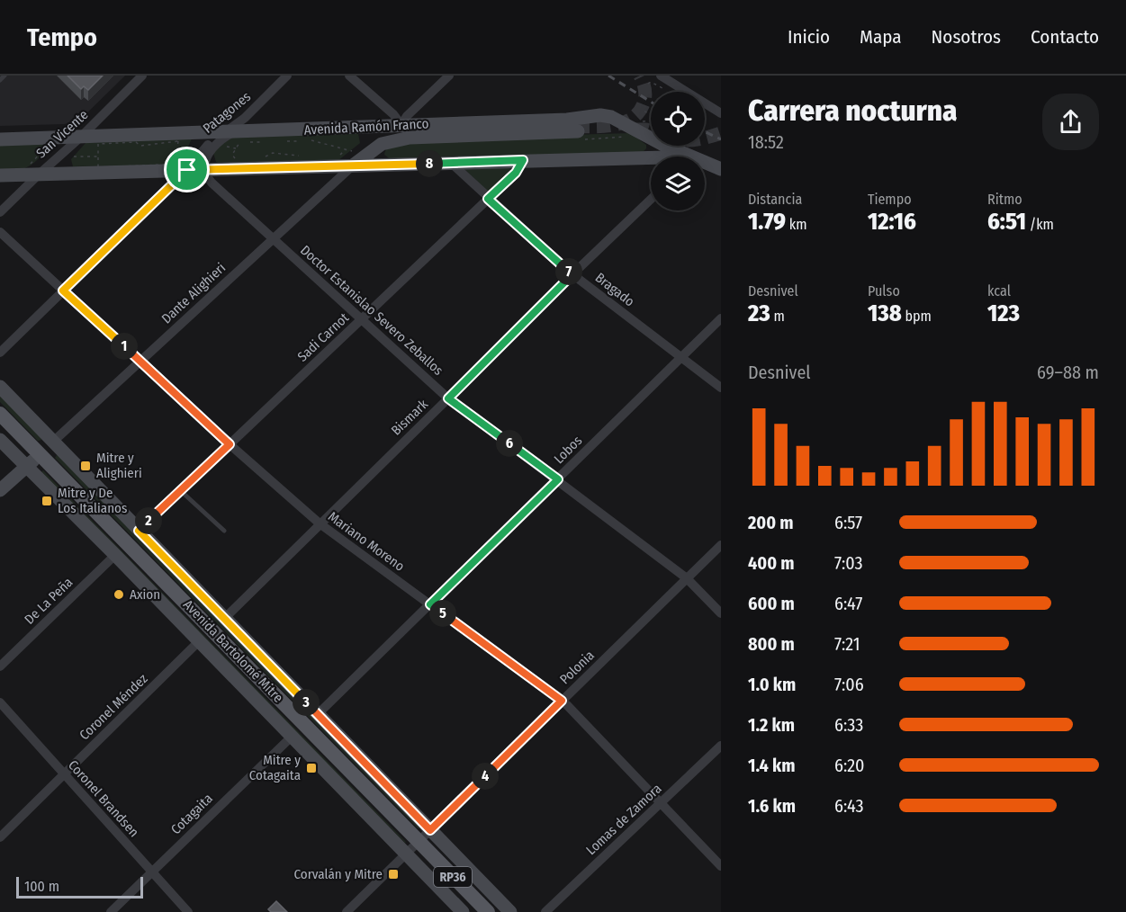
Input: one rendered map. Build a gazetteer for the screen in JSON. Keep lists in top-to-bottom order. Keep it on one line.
{"streets":{"main road":["Avenida Ramón Franco","Avenida Bartolomé Mitre","RP36"],"street":["Patagones","San Vicente","Bragado","Dante Alighieri","Doctor Estanislao Severo Zeballos","Sadi Carnot","Bismark","Lobos","Mariano Moreno","De La Peña","Polonia","Coronel Méndez","Coronel Brandsen","Cotagaita","Lomas de Zamora"]},"crossings":[["Patagones","Avenida Ramón Franco"],["Patagones","Mariano Moreno"],["Avenida Ramón Franco","San Vicente"],["Avenida Ramón Franco","Bragado"],["Avenida Ramón Franco","Dante Alighieri"],["Avenida Ramón Franco","Doctor Estanislao Severo Zeballos"],["Avenida Ramón Franco","Sadi Carnot"],["Bragado","Sadi Carnot"],["Bragado","Bismark"],["Bragado","Lobos"],["Dante Alighieri","Doctor Estanislao Severo Zeballos"],["Dante Alighieri","Mariano Moreno"],["Dante Alighieri","Avenida Bartolomé Mitre"],["Doctor Estanislao Severo Zeballos","Sadi Carnot"],["Doctor Estanislao Severo Zeballos","Bismark"],["Doctor Estanislao Severo Zeballos","Lobos"],["Doctor Estanislao Severo Zeballos","Polonia"],["Sadi Carnot","Mariano Moreno"],["Sadi Carnot","Avenida Bartolomé Mitre"],["Bismark","Mariano Moreno"],["Bismark","Avenida Bartolomé Mitre"],["Lobos","Mariano Moreno"],["Lobos","Avenida Bartolomé Mitre"],["Mariano Moreno","Polonia"],["Mariano Moreno","Lomas de Zamora"],["De La Peña","Avenida Bartolomé Mitre"],["Avenida Bartolomé Mitre","Polonia"],["Avenida Bartolomé Mitre","Coronel Méndez"],["Avenida Bartolomé Mitre","Cotagaita"],["Coronel Méndez","Coronel Brandsen"],["Coronel Brandsen","Cotagaita"]],"places":{"transit":["Mitre y Alighieri","Mitre y De Los Italianos","Mitre y Cotagaita","Corvalán y Mitre"],"other":["Axion"]},"scale_bar":"100 m","page":{"header":"Tempo","nav":["Inicio","Mapa","Nosotros","Contacto"],"heading":["Carrera nocturna","18:52"],"pins":["8","7","1","6","2","5","3","4"],"stats":[["Distancia","1.79 km"],["Tiempo","12:16"],["Ritmo","6:51 /km"],["Desnivel","23 m"],["Pulso","138 bpm"],["kcal","123"]],"chart":["Desnivel","69–88 m"],"list":[{"name":"200 m","note":"6:57"},{"name":"400 m","note":"7:03"},{"name":"600 m","note":"6:47"},{"name":"800 m","note":"7:21"},{"name":"1.0 km","note":"7:06"},{"name":"1.2 km","note":"6:33"},{"name":"1.4 km","note":"6:20"},{"name":"1.6 km","note":"6:43"}],"scale":"100 m"}}
